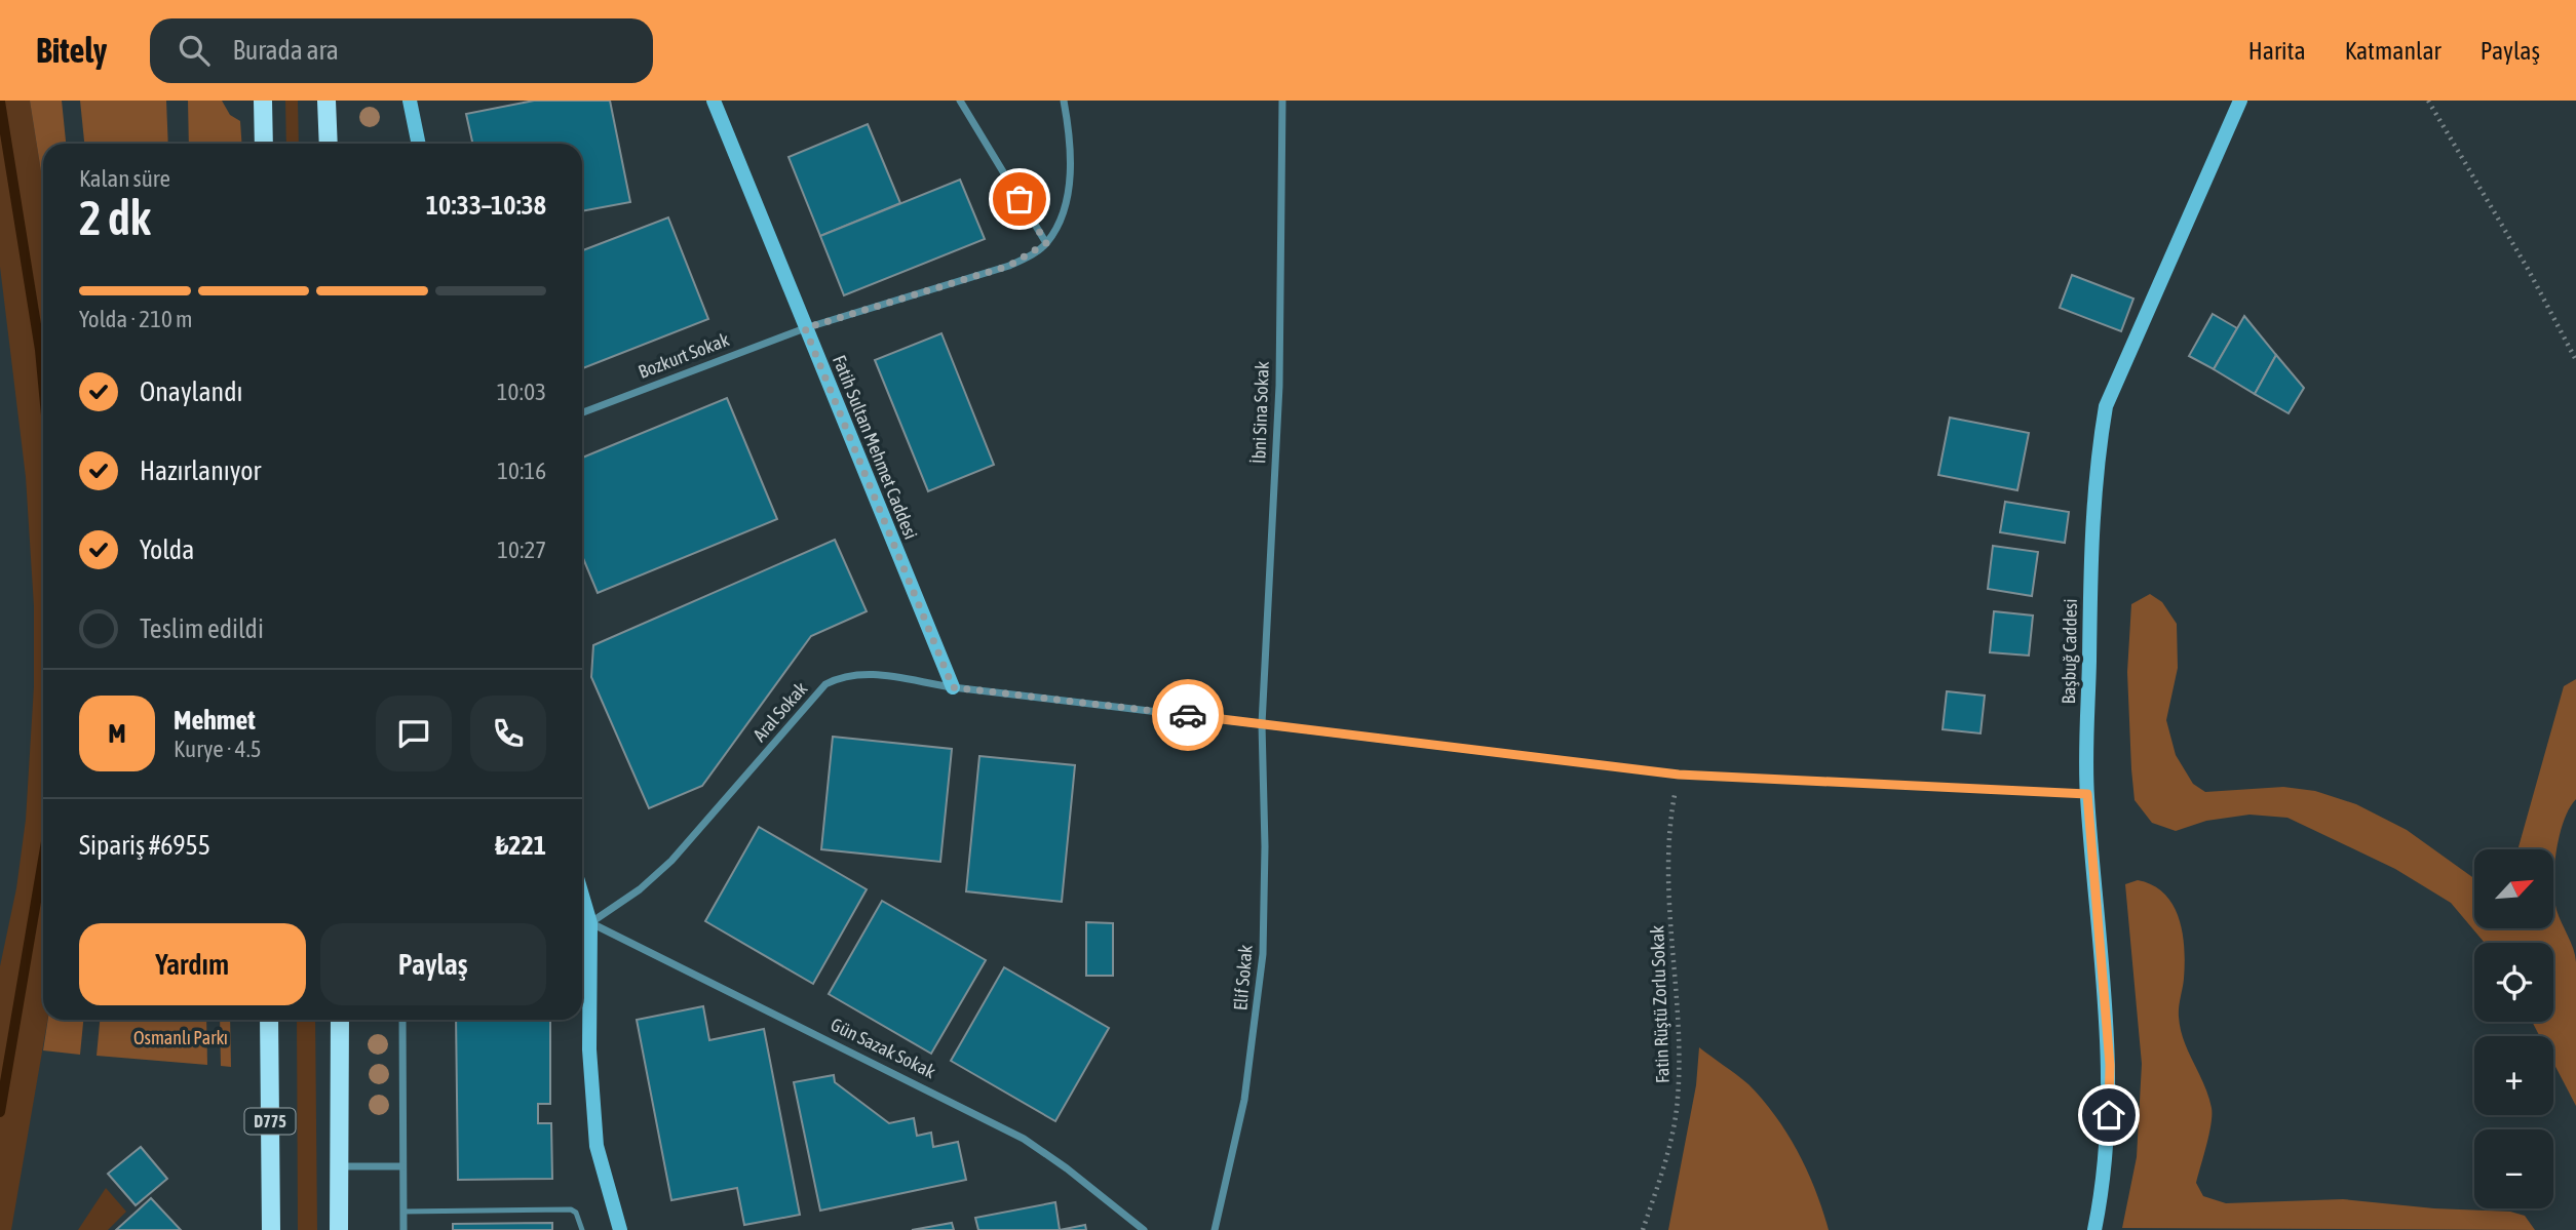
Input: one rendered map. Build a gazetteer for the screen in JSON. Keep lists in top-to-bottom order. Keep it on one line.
{"streets":{"main road":["D775"],"street":["Bozkurt Sokak","İbni Sina Sokak","Fatih Sultan Mehmet Caddesi","Başbuğ Caddesi","Aral Sokak","Elif Sokak","Gün Sazak Sokak"],"path":["Fatin Rüştü Zorlu Sokak"]},"crossings":[["Bozkurt Sokak","Fatih Sultan Mehmet Caddesi"],["İbni Sina Sokak","Aral Sokak"],["İbni Sina Sokak","Elif Sokak"],["Fatih Sultan Mehmet Caddesi","Aral Sokak"],["Başbuğ Caddesi","Aral Sokak"],["Aral Sokak","Elif Sokak"],["Aral Sokak","Fatin Rüştü Zorlu Sokak"],["Aral Sokak","Gün Sazak Sokak"]],"parks":["Osmanlı Parkı"],"north":"top right","page":{"header":"Bitely","search":"Burada ara","nav":["Harita","Katmanlar","Paylaş"],"heading":["2 dk","Kalan süre","10:33–10:38"],"panel":["Mehmet","Kurye · 4.5","Sipariş #6955","₺221"],"bar":"Yolda · 210 m","list":[["Onaylandı","10:03"],["Hazırlanıyor","10:16"],["Yolda","10:27"],"Teslim edildi"],"round":"M","map_buttons":["+","−"],"buttons":["Yardım","Paylaş"]}}
